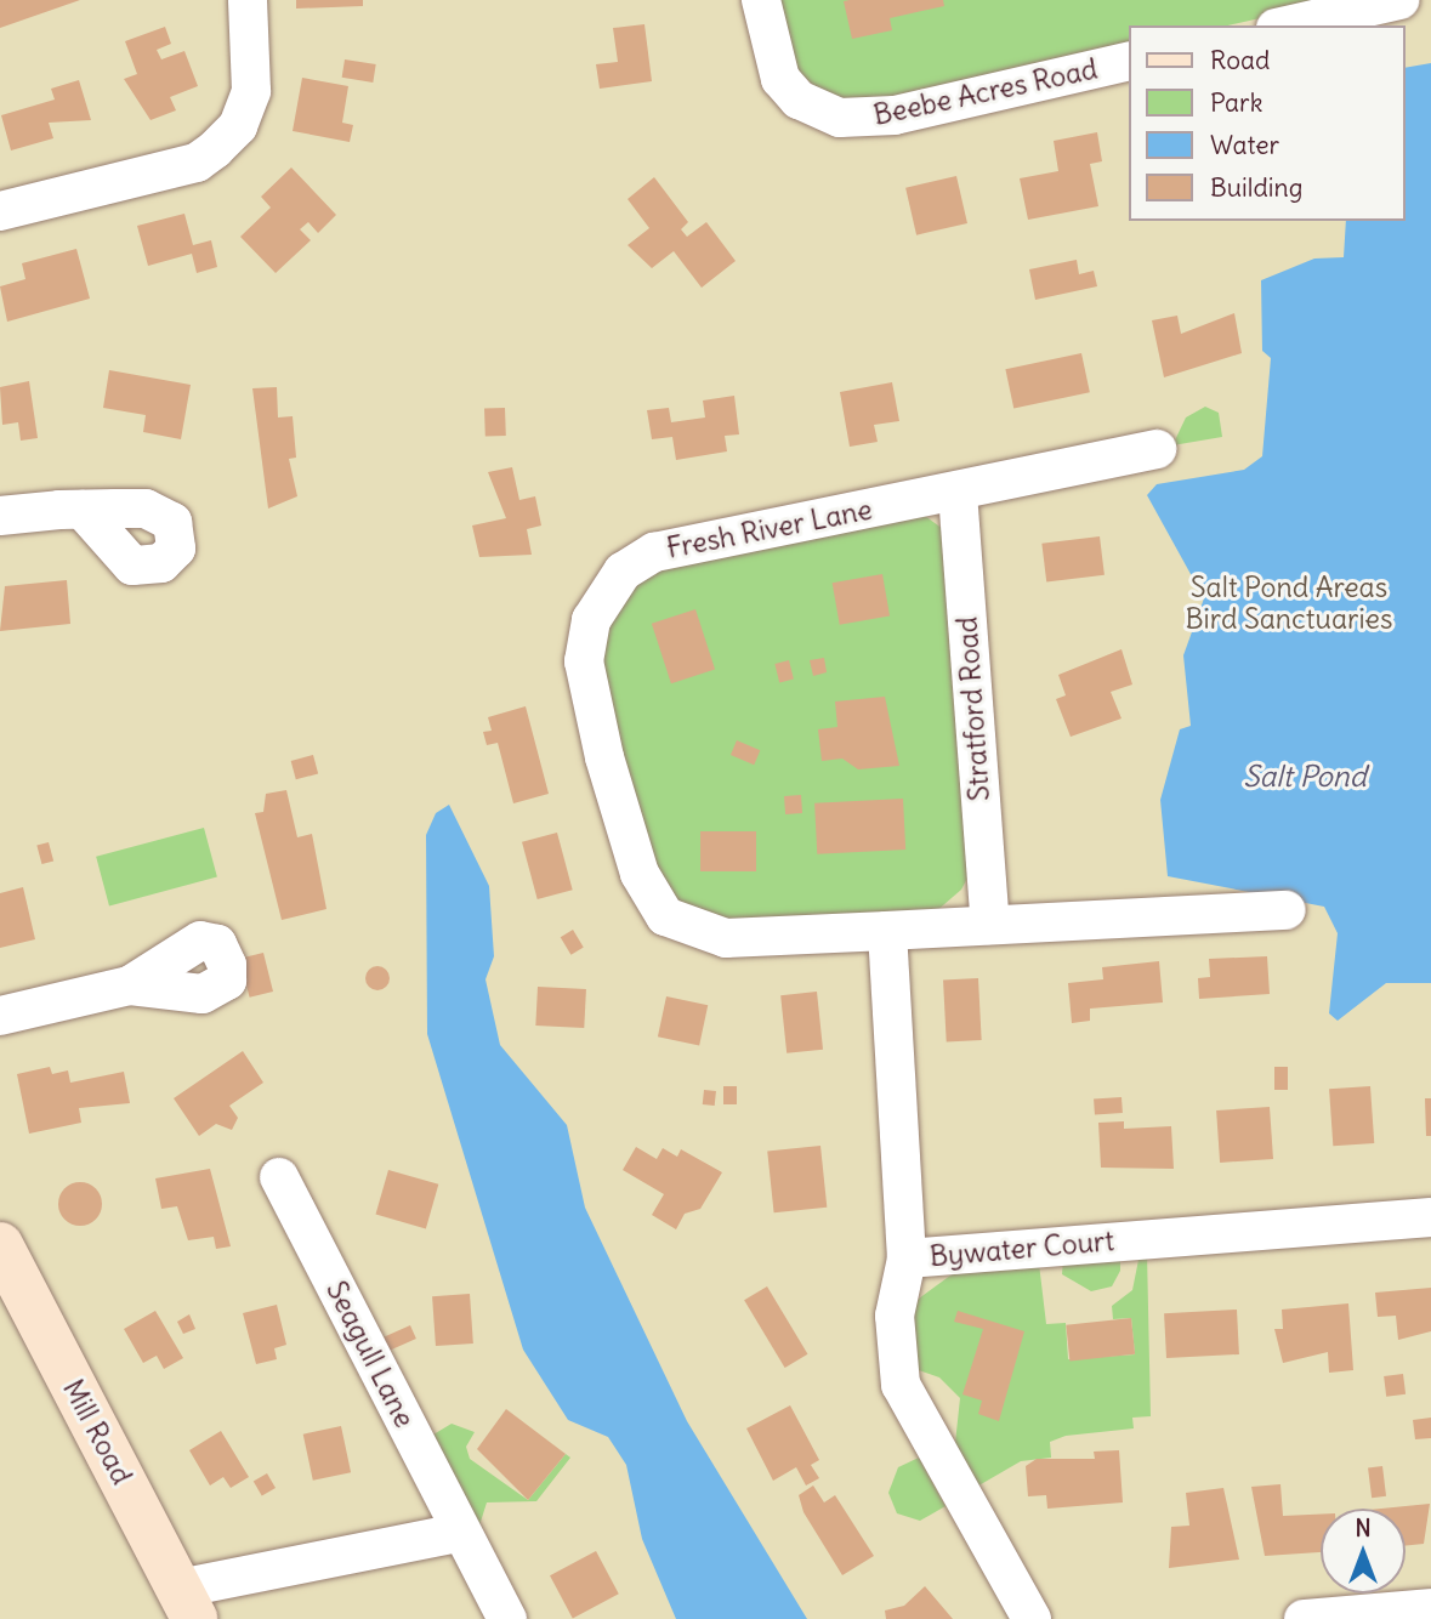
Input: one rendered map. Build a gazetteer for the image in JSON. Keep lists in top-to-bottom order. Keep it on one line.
{"streets":{"street":["Beebe Acres Road","Fresh River Lane","Stratford Road","Bywater Court","Seagull Lane","Mill Road"]},"crossings":[["Fresh River Lane","Stratford Road"]],"water":["Salt Pond"],"parks":["Salt Pond Areas Bird Sanctuaries"],"legend":["Road","Park","Water","Building"],"north":"top"}
